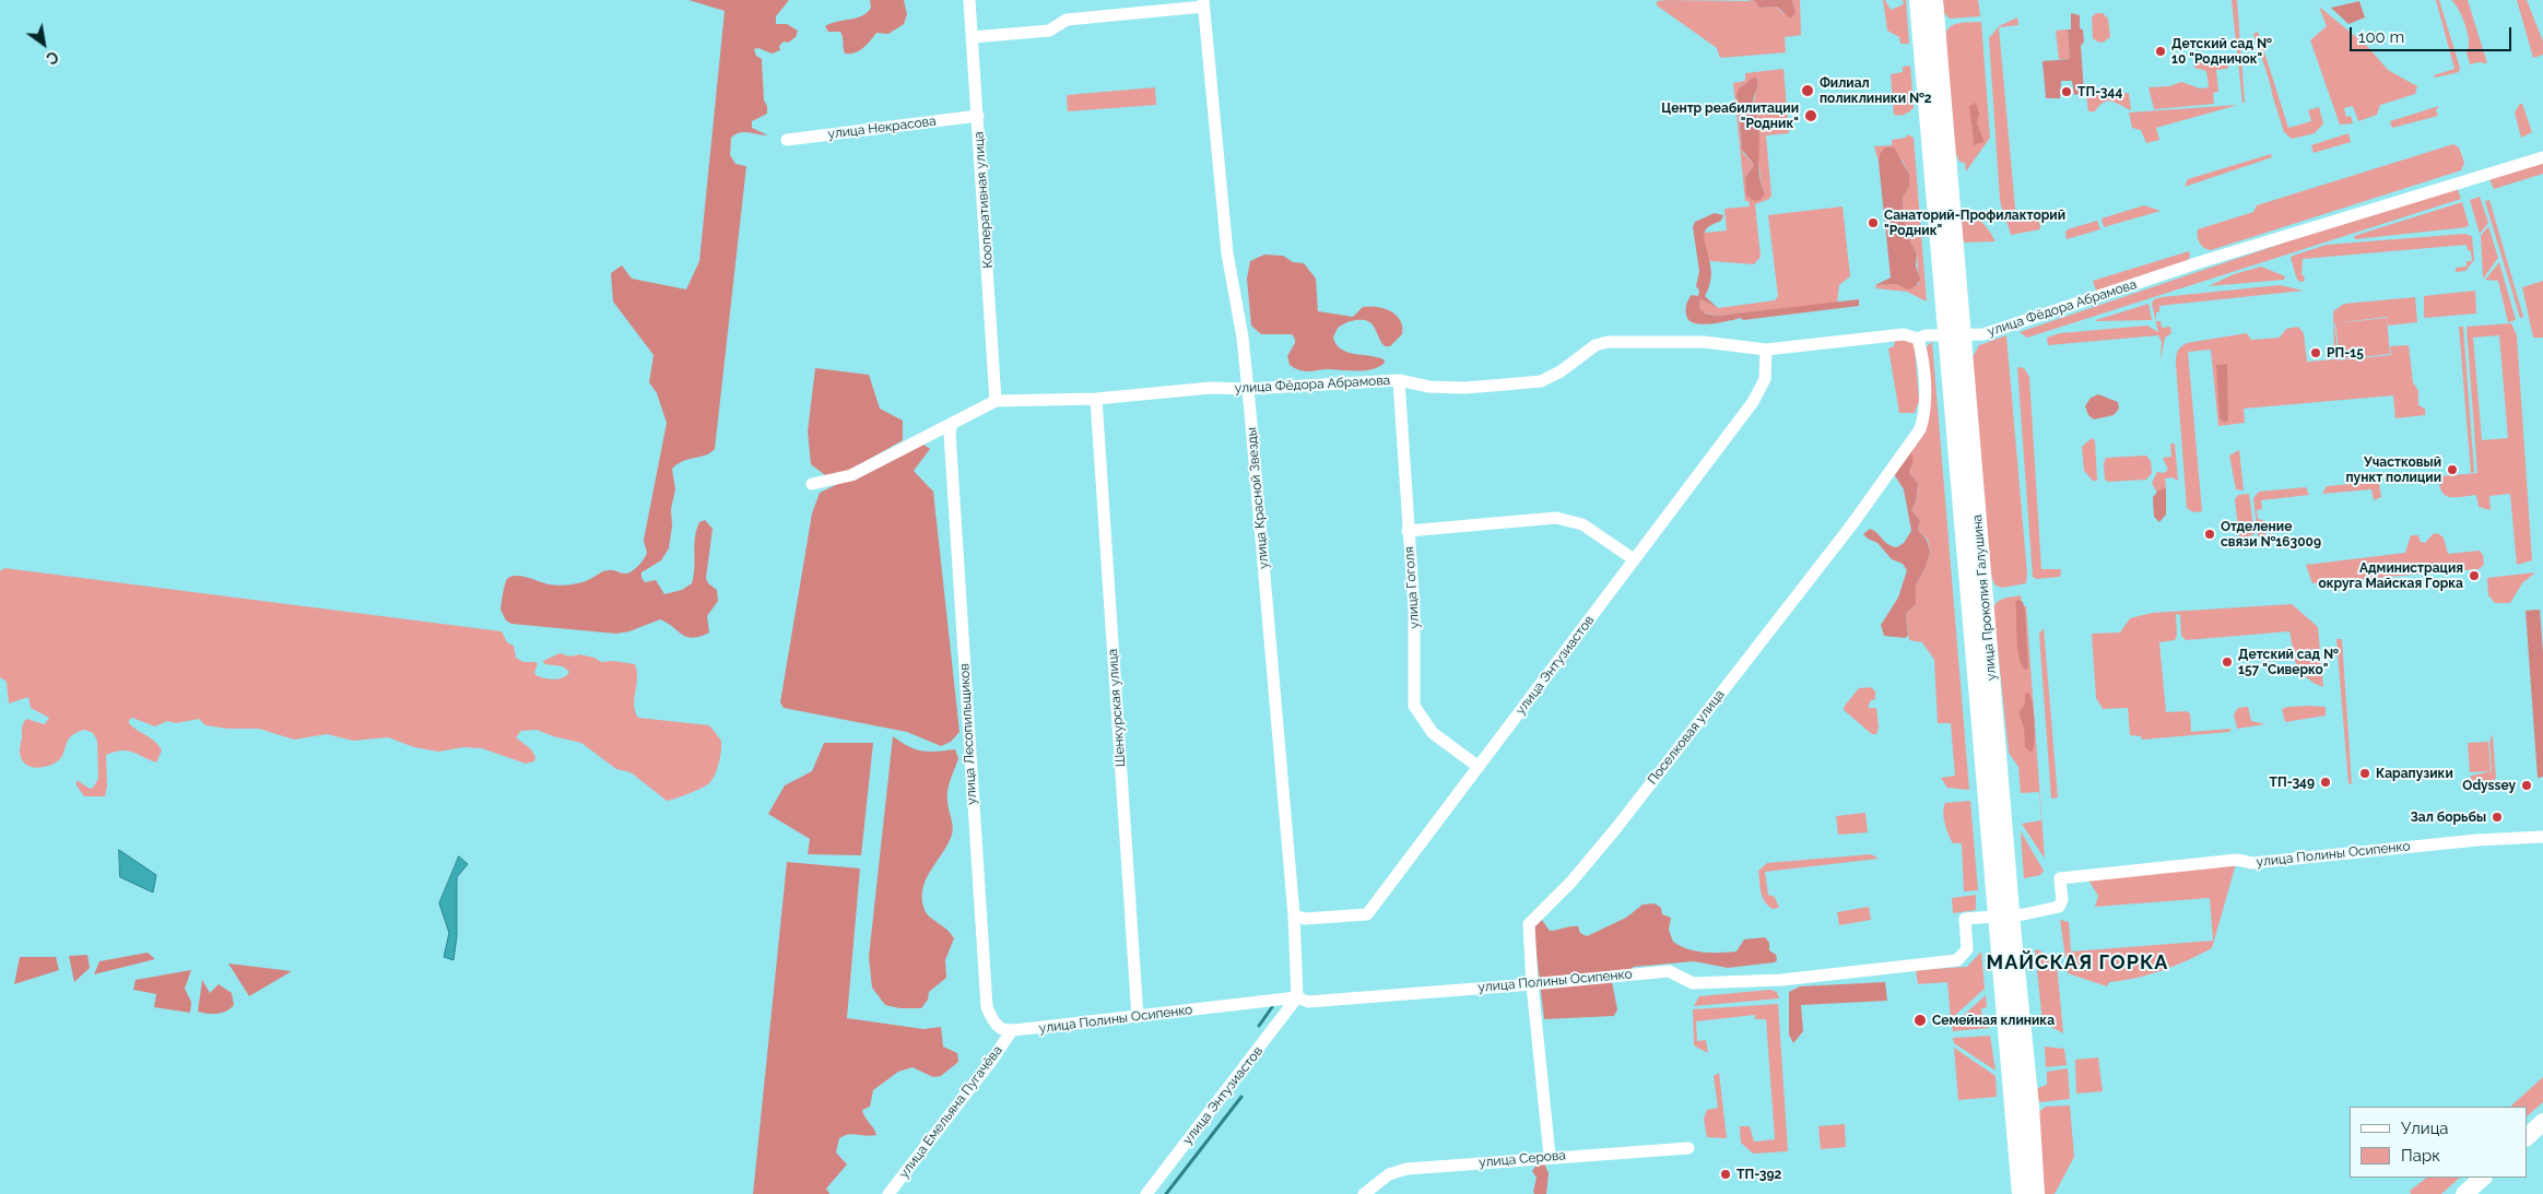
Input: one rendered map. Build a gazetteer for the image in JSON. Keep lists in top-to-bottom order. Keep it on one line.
{"streets":{"main road":["улица Прокопия Галушина"],"street":["улица Некрасова","Кооперативная улица","улица Фёдора Абрамова","улица Красной Звезды","улица Гоголя","улица Энтузиастов","Шенкурская улица","улица Лесопильщиков","Поселковая улица","улица Полины Осипенко","улица Емельяна Пугачёва","улица Серова"]},"crossings":[["улица Некрасова","Кооперативная улица"],["Кооперативная улица","улица Фёдора Абрамова"],["улица Фёдора Абрамова","улица Красной Звезды"],["улица Фёдора Абрамова","улица Гоголя"],["улица Фёдора Абрамова","улица Прокопия Галушина"],["улица Фёдора Абрамова","улица Энтузиастов"],["улица Фёдора Абрамова","Шенкурская улица"],["улица Фёдора Абрамова","улица Лесопильщиков"],["улица Фёдора Абрамова","Поселковая улица"],["улица Красной Звезды","улица Энтузиастов"],["улица Красной Звезды","улица Полины Осипенко"],["улица Гоголя","улица Энтузиастов"],["улица Прокопия Галушина","улица Полины Осипенко"],["улица Энтузиастов","улица Полины Осипенко"],["Шенкурская улица","улица Полины Осипенко"],["улица Лесопильщиков","улица Полины Осипенко"],["улица Лесопильщиков","улица Емельяна Пугачёва"],["Поселковая улица","улица Полины Осипенко"],["Поселковая улица","улица Серова"],["улица Полины Осипенко","улица Емельяна Пугачёва"]],"districts":["МАЙСКАЯ ГОРКА"],"places":["Детский сад № 10 \"Родничок\"","Филиал поликлиники №2","ТП-344","Центр реабилитации \"Родник\"","Санаторий-Профилакторий \"Родник\"","РП-15","Участковый пункт полиции","Отделение связи №163009","Администрация округа Майская Горка","Детский сад № 157 \"Сиверко\"","Карапузики","ТП-349","Odyssey","Зал борьбы","Семейная клиника","ТП-392"],"legend":["Улица","Парк"],"scale_bar":"100 m","north":"bottom right"}
